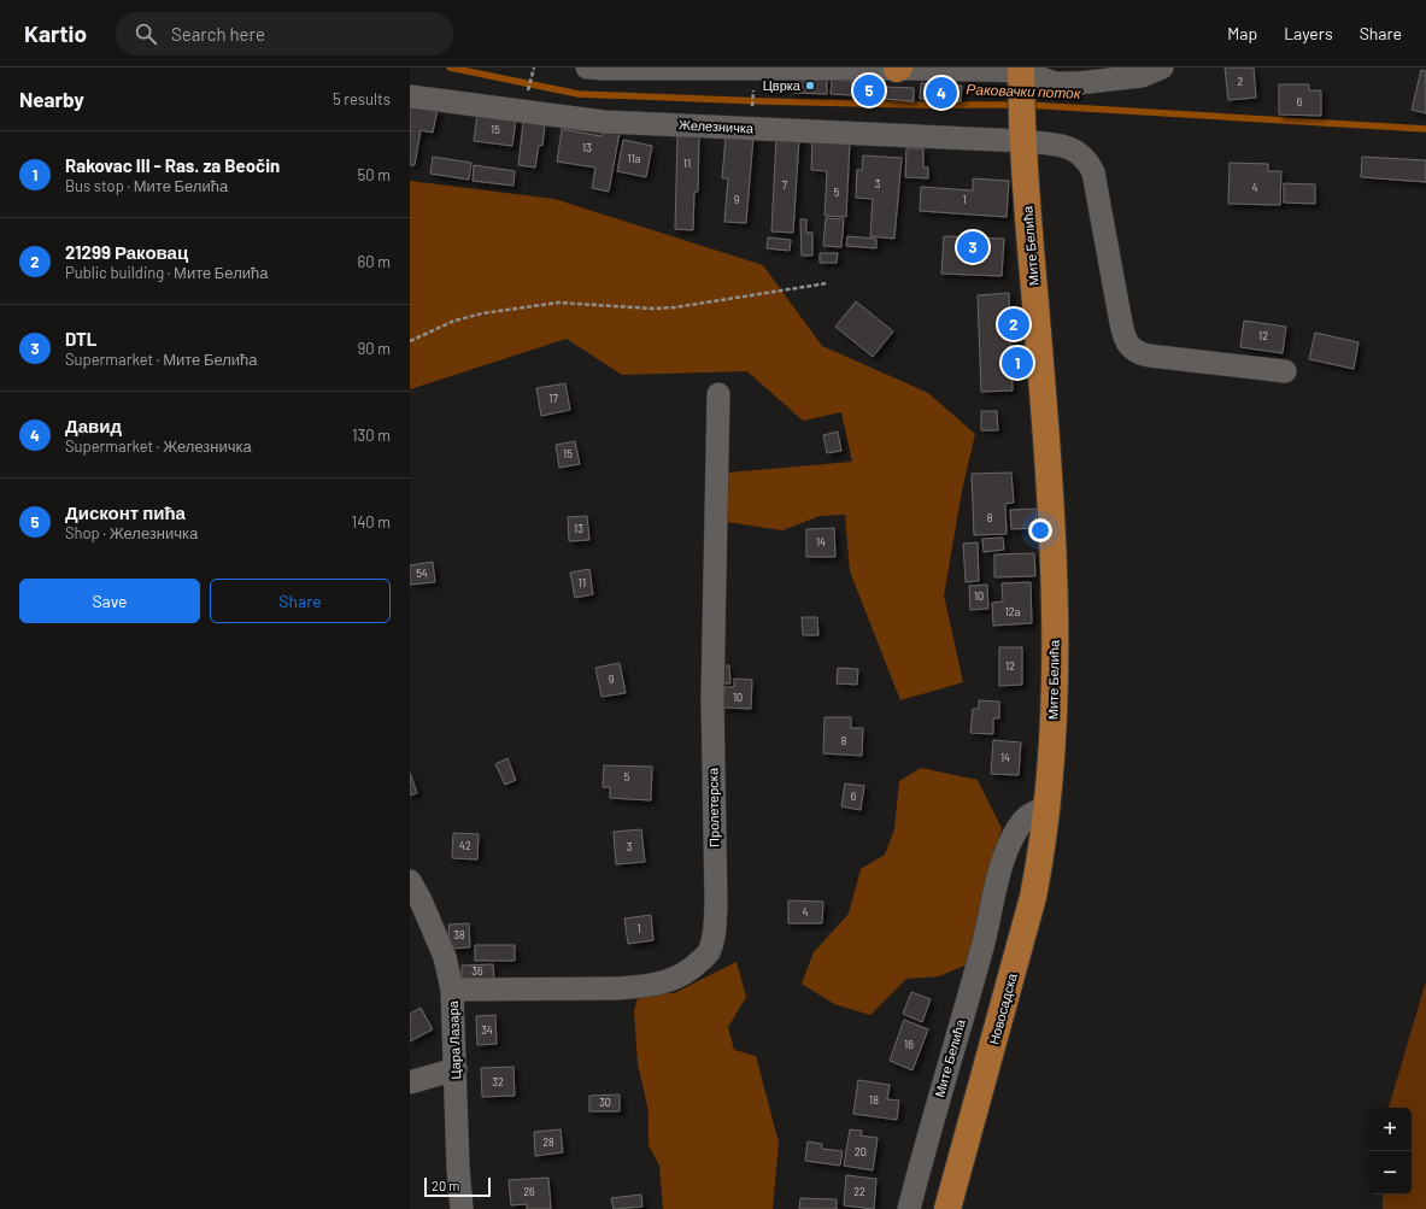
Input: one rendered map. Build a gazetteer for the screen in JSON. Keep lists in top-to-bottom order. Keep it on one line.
{"streets":{"main road":["Мите Белића","Новосадска"],"street":["Железничка","Пролетерска","Цара Лазара"]},"crossings":[["Железничка","Мите Белића"],["Мите Белића","Новосадска"],["Пролетерска","Цара Лазара"]],"water":["Раковачки поток"],"places":["Цврка"],"house_numbers":["2","6","15","13","11a","11","3","7","4","5","9","1","12","17","15","8","13","14","54","11","10","12a","12","9","10","8","14","5","6","42","3","4","1","38","36","34","16","32","18","30","28","20","26","22"],"scale_bar":"20 m","page":{"header":"Kartio","search":"Search here","nav":["Map","Layers","Share"],"heading":["Nearby","5 results"],"pins":["5","4","3","2","1"],"list":[{"mark":"1","name":"Rakovac III - Ras. za Beočin","note":"Bus stop · Мите Белића","value":"50 m"},{"mark":"2","name":"21299 Раковац","note":"Public building · Мите Белића","value":"60 m"},{"mark":"3","name":"DTL","note":"Supermarket · Мите Белића","value":"90 m"},{"mark":"4","name":"Давид","note":"Supermarket · Железничка","value":"130 m"},{"mark":"5","name":"Дисконт пића","note":"Shop · Железничка","value":"140 m"}],"buttons":["Save","Share"],"map_buttons":["+","−"],"scale":"20 m"}}
